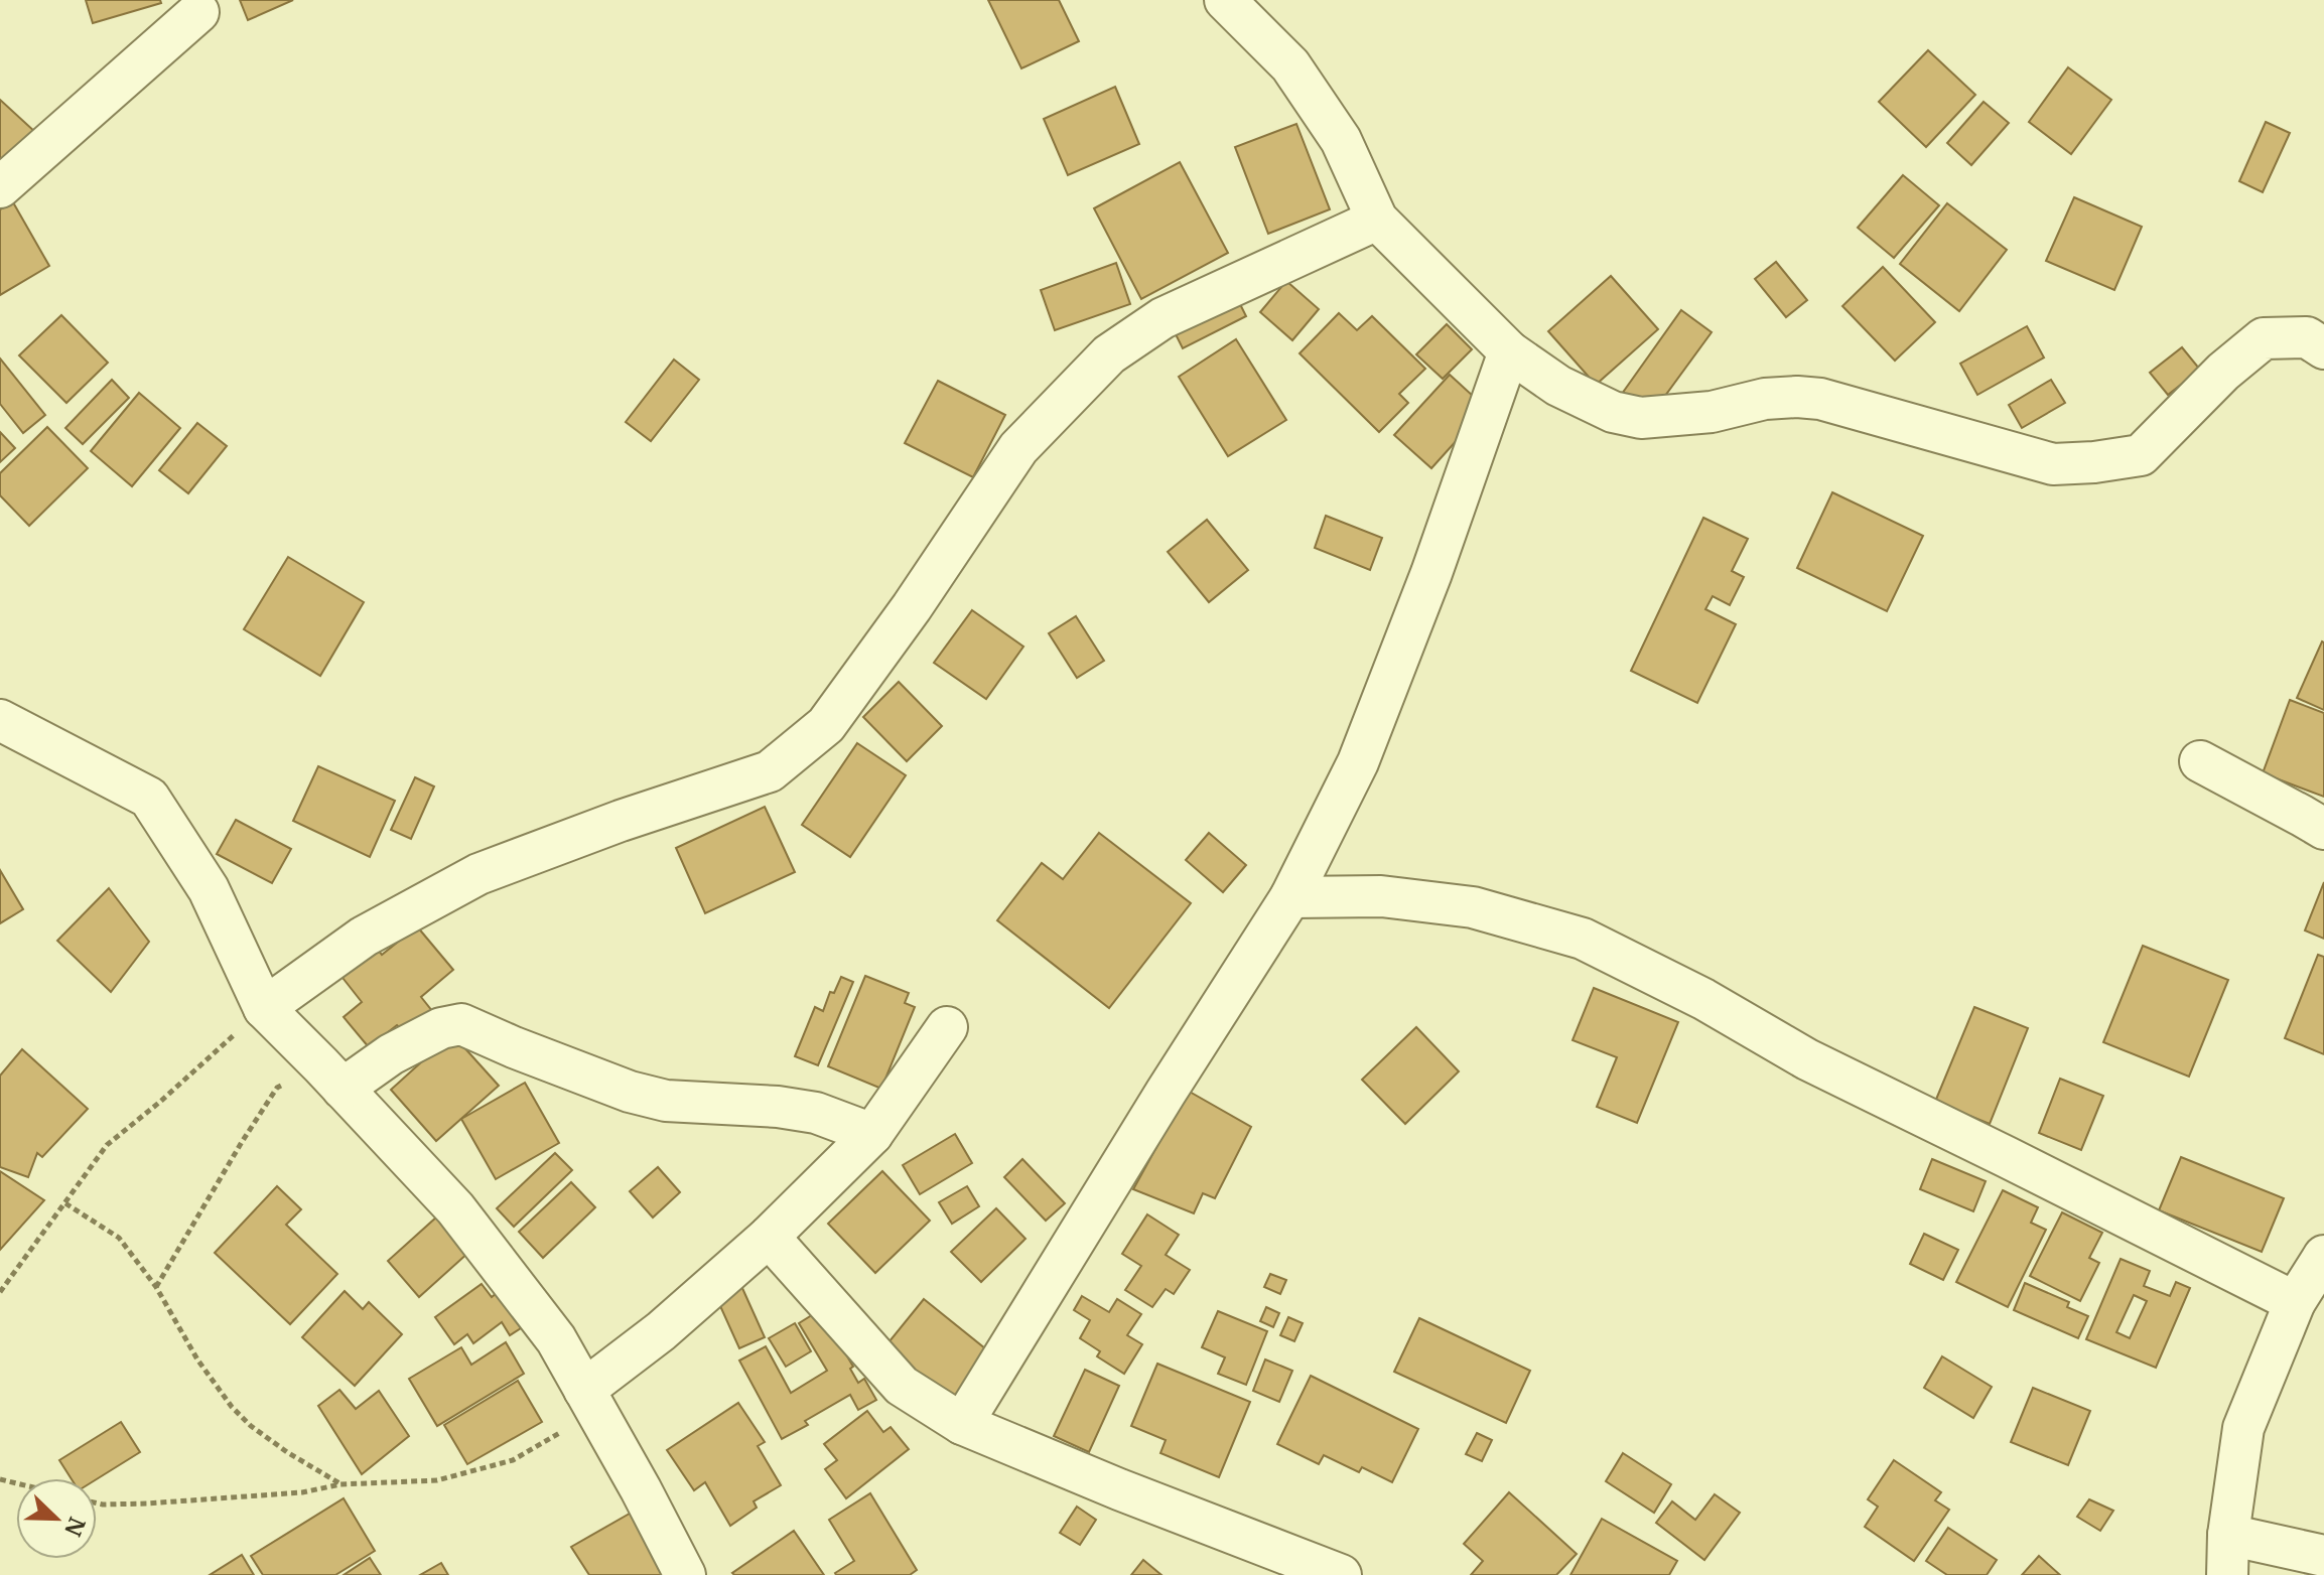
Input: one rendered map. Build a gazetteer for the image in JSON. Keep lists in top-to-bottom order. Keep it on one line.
{"north":"bottom right"}
